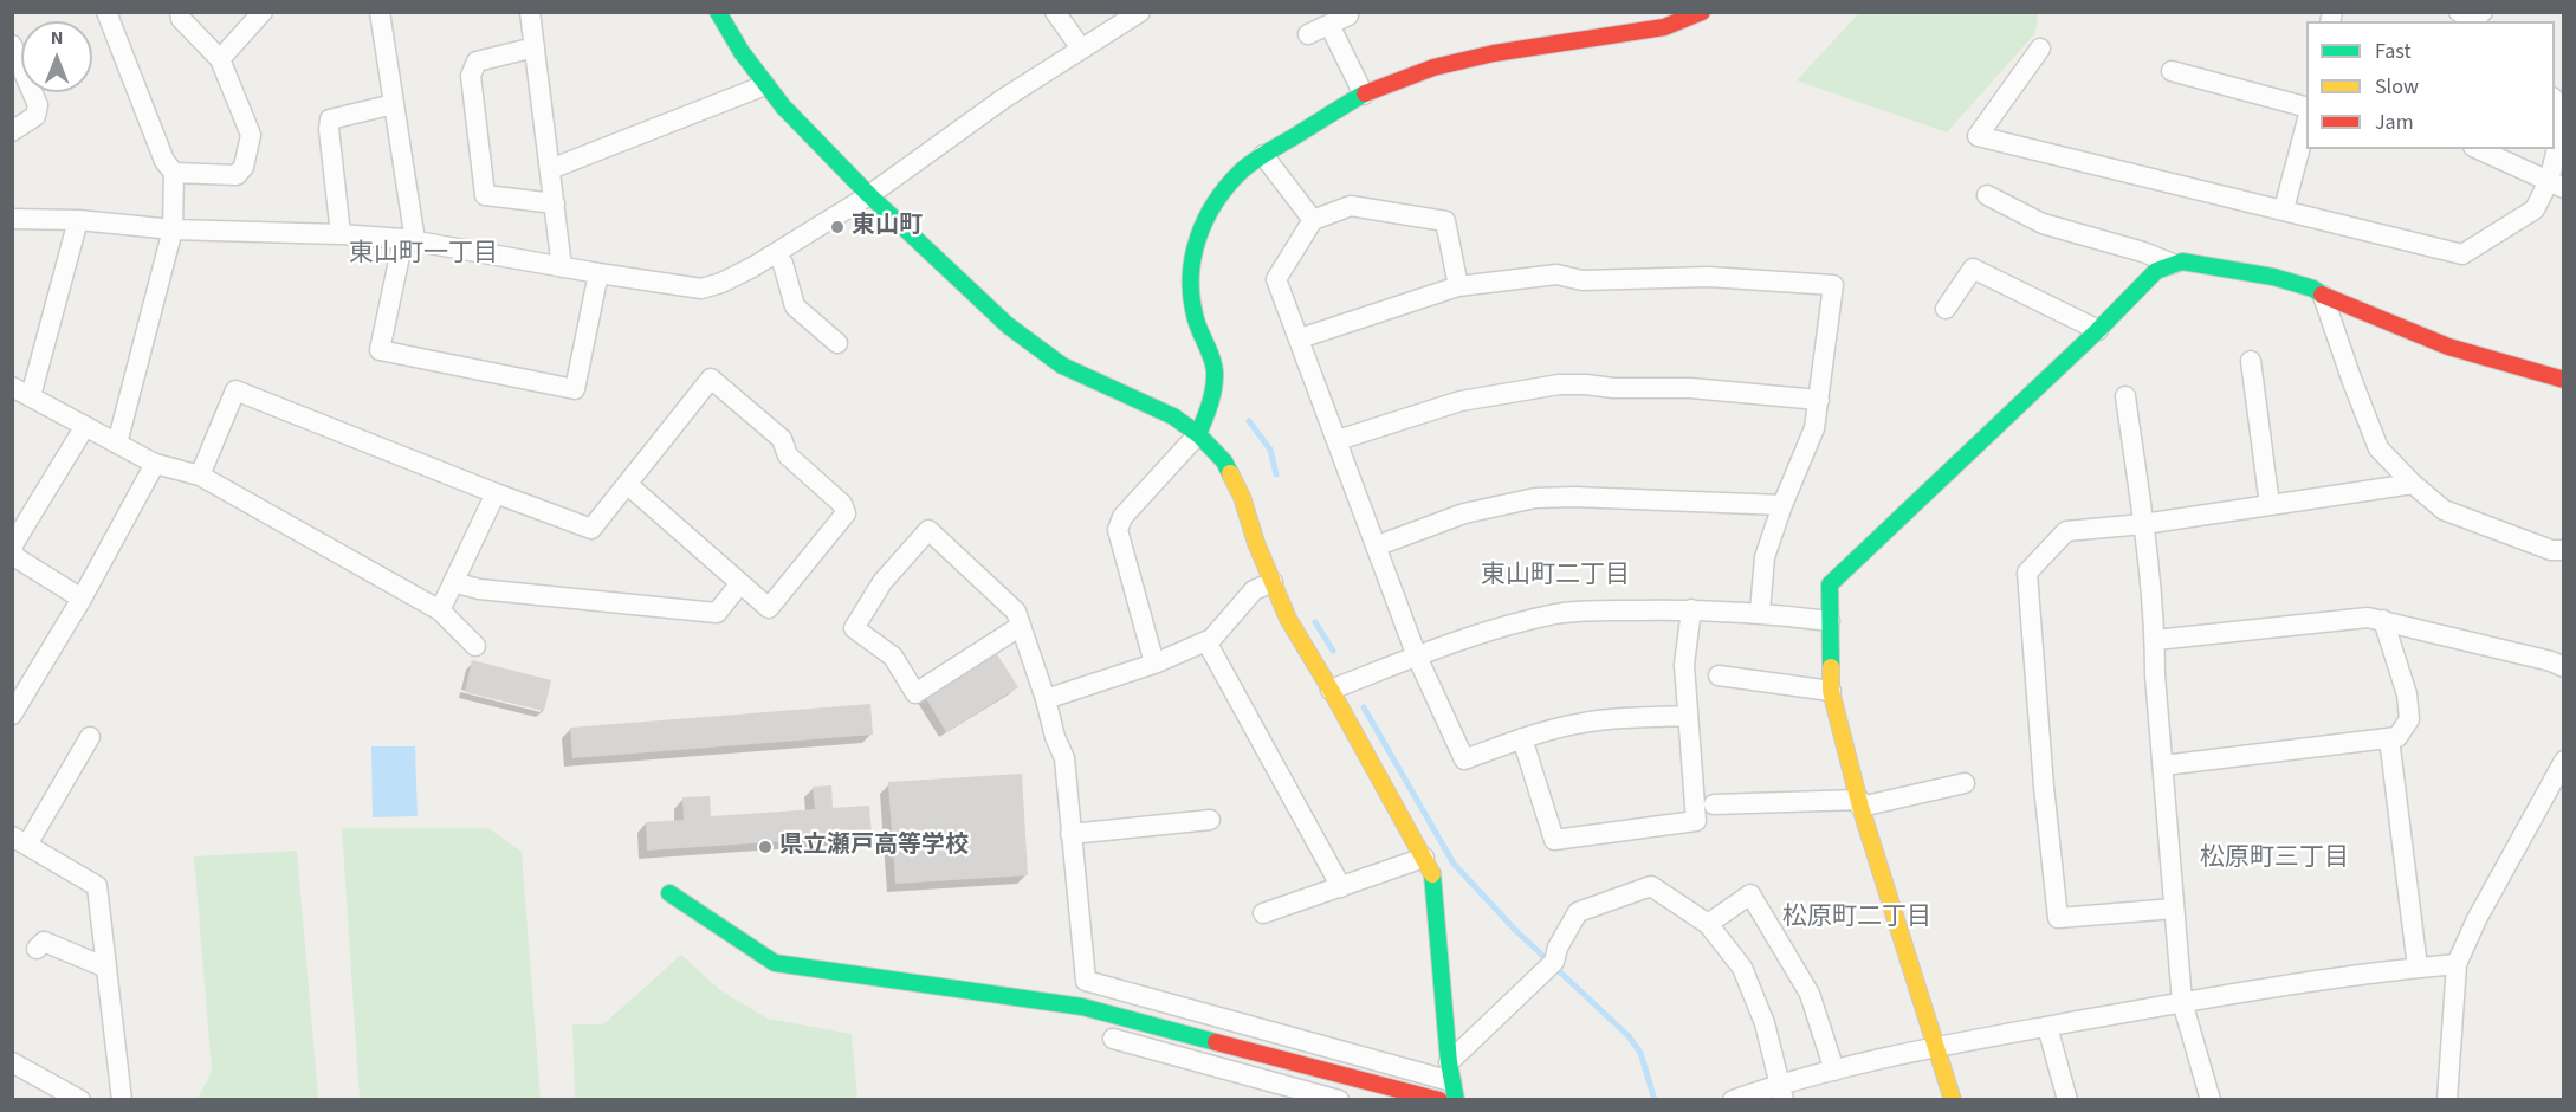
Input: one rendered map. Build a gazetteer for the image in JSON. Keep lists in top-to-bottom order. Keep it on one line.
{"districts":["東山町一丁目","東山町二丁目","松原町三丁目","松原町二丁目"],"places":["東山町","県立瀬戸高等学校"],"legend":["Fast","Slow","Jam"],"north":"top"}
